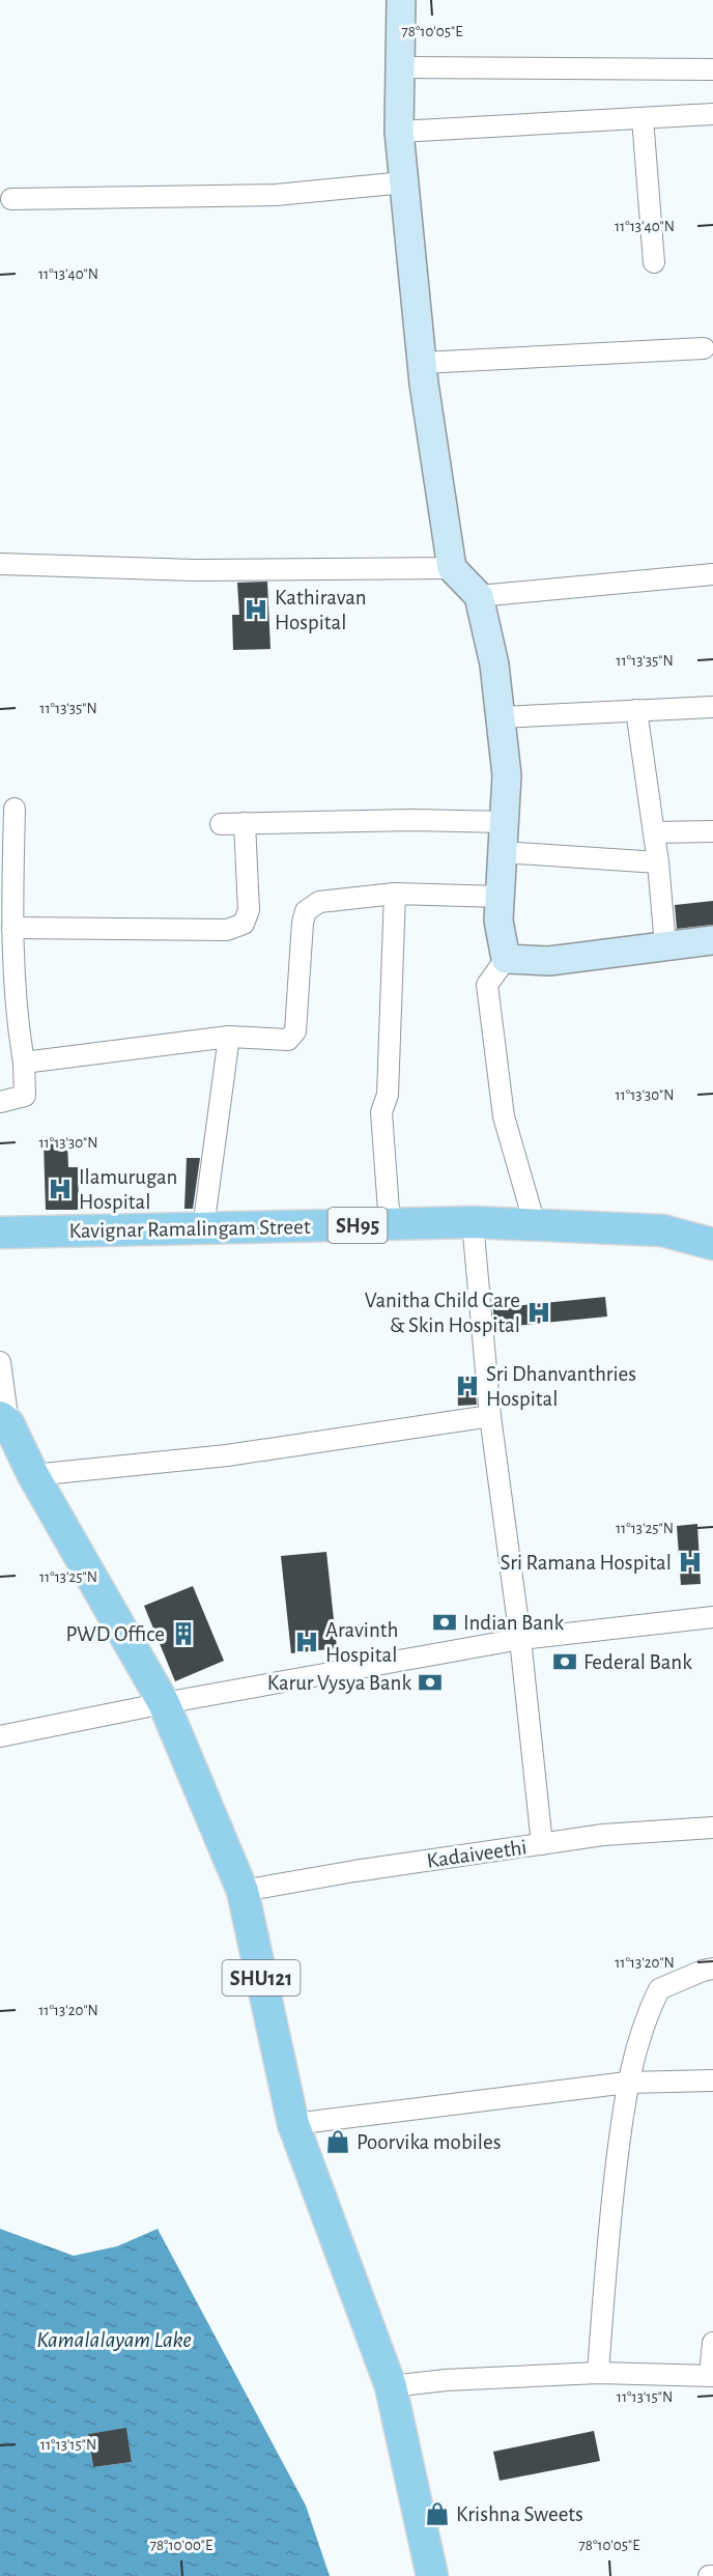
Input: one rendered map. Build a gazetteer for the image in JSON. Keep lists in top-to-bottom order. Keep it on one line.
{"streets":{"main road":["SH95","Kavignar Ramalingam Street","SHU121"],"street":["Kadaiveethi"]},"crossings":[["Kadaiveethi","SHU121"]],"water":["Kamalalayam Lake"],"places":{"hospital":["Kathiravan Hospital","Ilamurugan Hospital","Vanitha Child Care & Skin Hospital","Sri Dhanvanthries Hospital","Sri Ramana Hospital","Aravinth Hospital"],"bank":["Indian Bank","Federal Bank","Karur Vysya Bank"],"building":["PWD Office"],"shop":["Poorvika mobiles","Krishna Sweets"]},"coordinates":["78°10'05\"E","11°13'40\"N","11°13'35\"N","11°13'30\"N","11°13'25\"N","11°13'20\"N","11°13'15\"N","78°10'00\"E"]}
